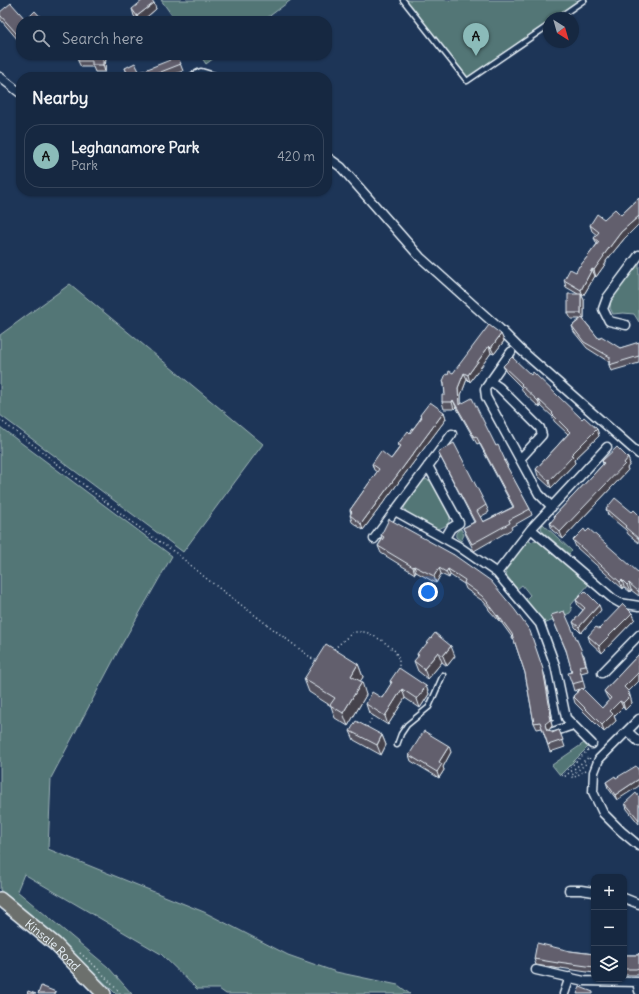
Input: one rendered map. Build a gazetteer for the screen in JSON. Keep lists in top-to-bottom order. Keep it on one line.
{"streets":{"highway":["Kinsale Road"]},"north":"bottom right","page":{"search":"Search here","pins":"A","heading":"Nearby","list":[{"mark":"A","name":"Leghanamore Park","note":"Park","value":"420 m"}],"map_buttons":["+","−"]}}
